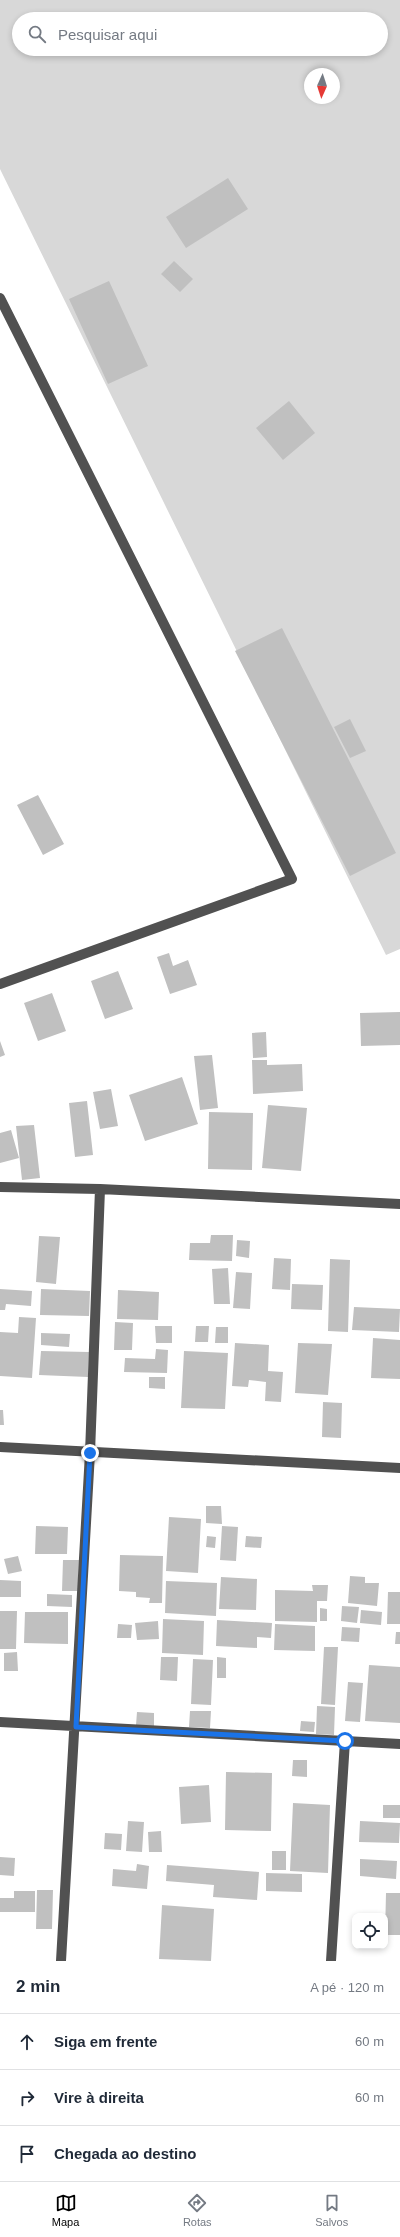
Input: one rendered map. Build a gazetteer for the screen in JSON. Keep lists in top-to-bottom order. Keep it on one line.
{"north":"bottom","page":{"search":"Pesquisar aqui","heading":["2 min","A pé · 120 m"],"list":[["Siga em frente","60 m"],["Vire à direita","60 m"],"Chegada ao destino"],"nav":["Mapa","Rotas","Salvos"]}}
